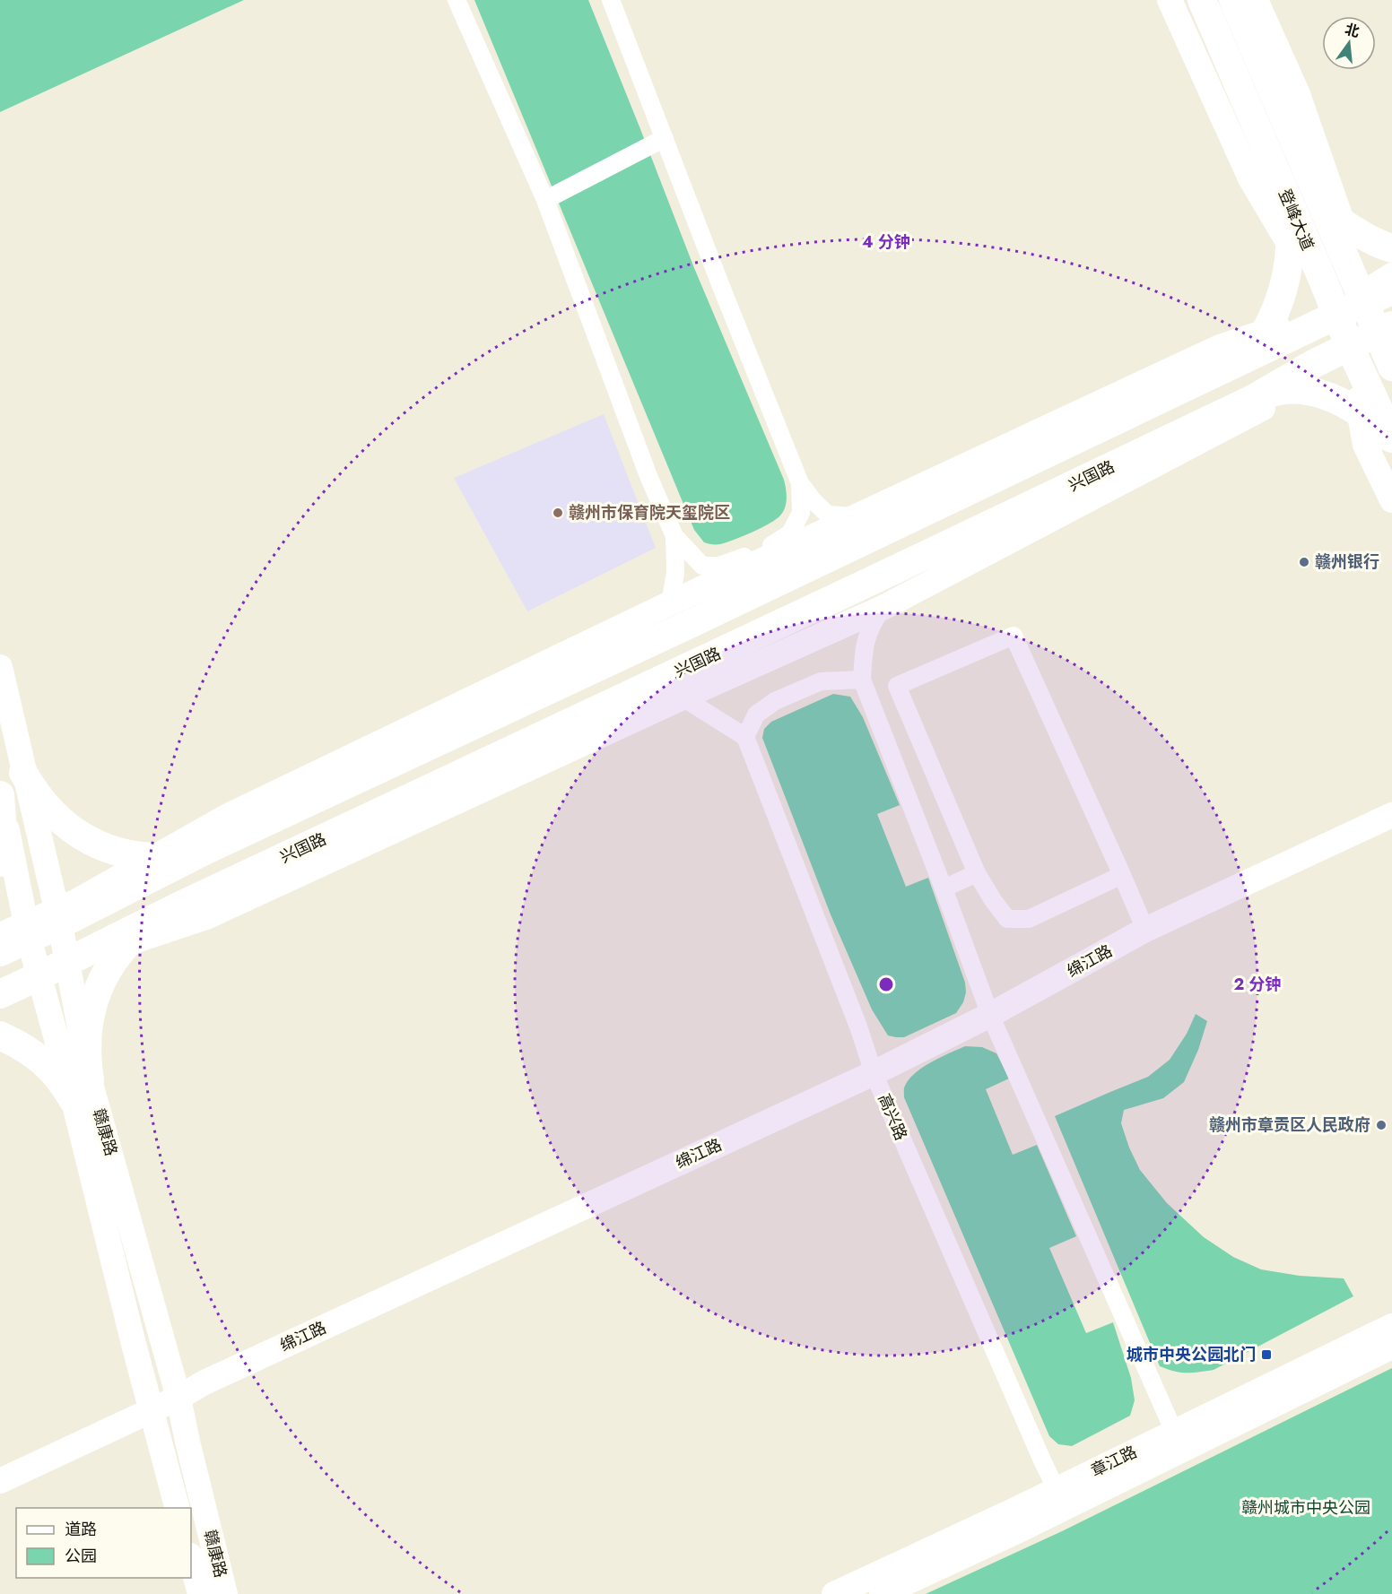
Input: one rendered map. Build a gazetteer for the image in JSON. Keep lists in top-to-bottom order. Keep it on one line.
{"streets":{"main road":["登峰大道","兴国路"],"street":["绵江路","高兴路","赣康路","章江路"]},"crossings":[["登峰大道","兴国路"],["兴国路","赣康路"],["绵江路","高兴路"],["绵江路","赣康路"],["高兴路","章江路"]],"parks":["赣州城市中央公园"],"places":{"other":["赣州市保育院天玺院区","赣州银行","赣州市章贡区人民政府"],"transit":["城市中央公园北门"]},"legend":["道路","公园"],"north":"top","rings":["4 分钟","2 分钟"]}
